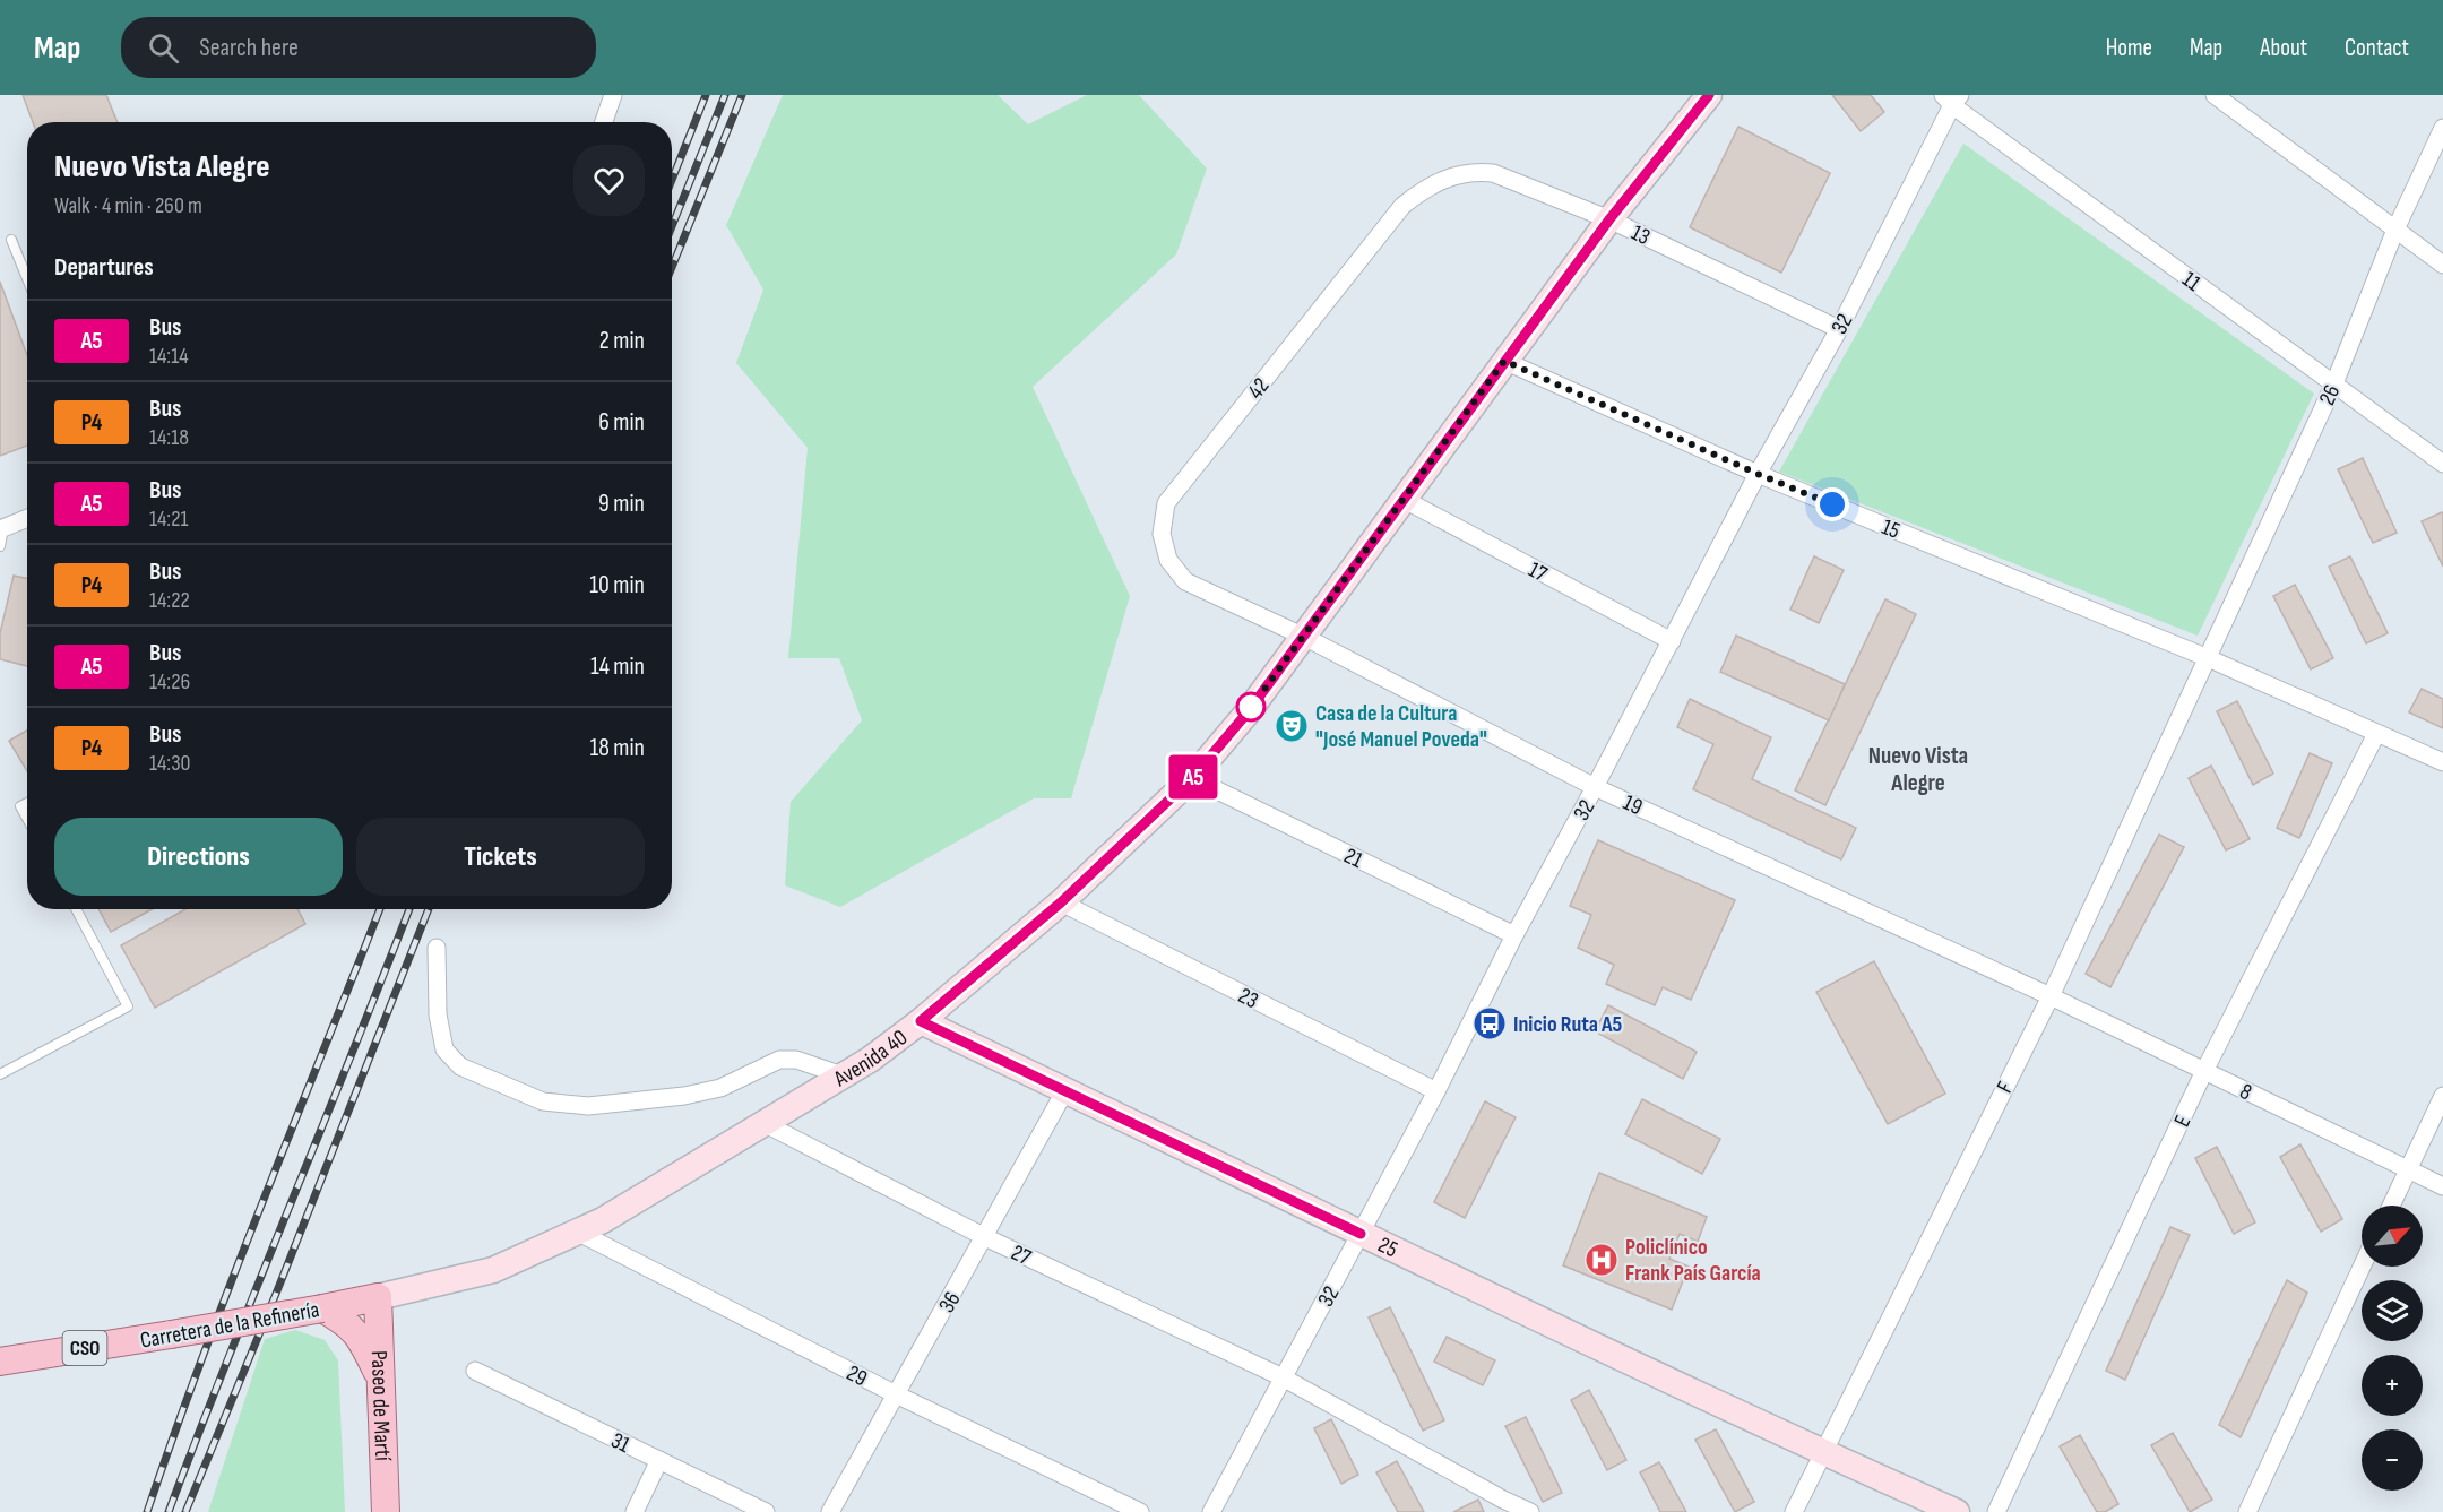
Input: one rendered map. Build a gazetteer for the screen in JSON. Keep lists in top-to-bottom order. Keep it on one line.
{"streets":{"main road":["Avenida 40","25","Carretera de la Refinería","CSO","Paseo de Martí"],"street":["13","11","32","42","26","15","17","19","21","23","F","8","E","27","36","29","31"]},"crossings":[["13","32"],["13","42"],["13","Avenida 40"],["11","32"],["11","26"],["32","15"],["32","17"],["32","19"],["32","21"],["32","23"],["32","25"],["32","27"],["42","19"],["26","15"],["26","F"],["15","Avenida 40"],["15","F"],["15","E"],["17","Avenida 40"],["19","Avenida 40"],["19","F"],["19","8"],["21","Avenida 40"],["23","Avenida 40"],["Avenida 40","25"],["Avenida 40","27"],["Avenida 40","Carretera de la Refinería"],["Avenida 40","29"],["Avenida 40","Paseo de Martí"],["F","8"],["F","25"],["8","E"],["25","36"],["27","36"],["36","29"],["Carretera de la Refinería","Paseo de Martí"]],"districts":["Nuevo Vista Alegre"],"places":{"theatre":["Casa de la Cultura \"José Manuel Poveda\""],"bus stop":["Inicio Ruta A5"],"hospital":["Policlínico Frank País García"]},"lines":["bus line A5"],"north":"top right","page":{"header":"Map","search":"Search here","nav":["Home","Map","About","Contact"],"on_map":"A5","heading":[["Nuevo Vista Alegre","Walk · 4 min · 260 m"],"Departures"],"list":[{"mark":"A5","name":"Bus","note":"14:14","value":"2 min"},{"mark":"P4","name":"Bus","note":"14:18","value":"6 min"},{"mark":"A5","name":"Bus","note":"14:21","value":"9 min"},{"mark":"P4","name":"Bus","note":"14:22","value":"10 min"},{"mark":"A5","name":"Bus","note":"14:26","value":"14 min"},{"mark":"P4","name":"Bus","note":"14:30","value":"18 min"}],"buttons":["Directions","Tickets"],"map_buttons":["+","−"]}}
